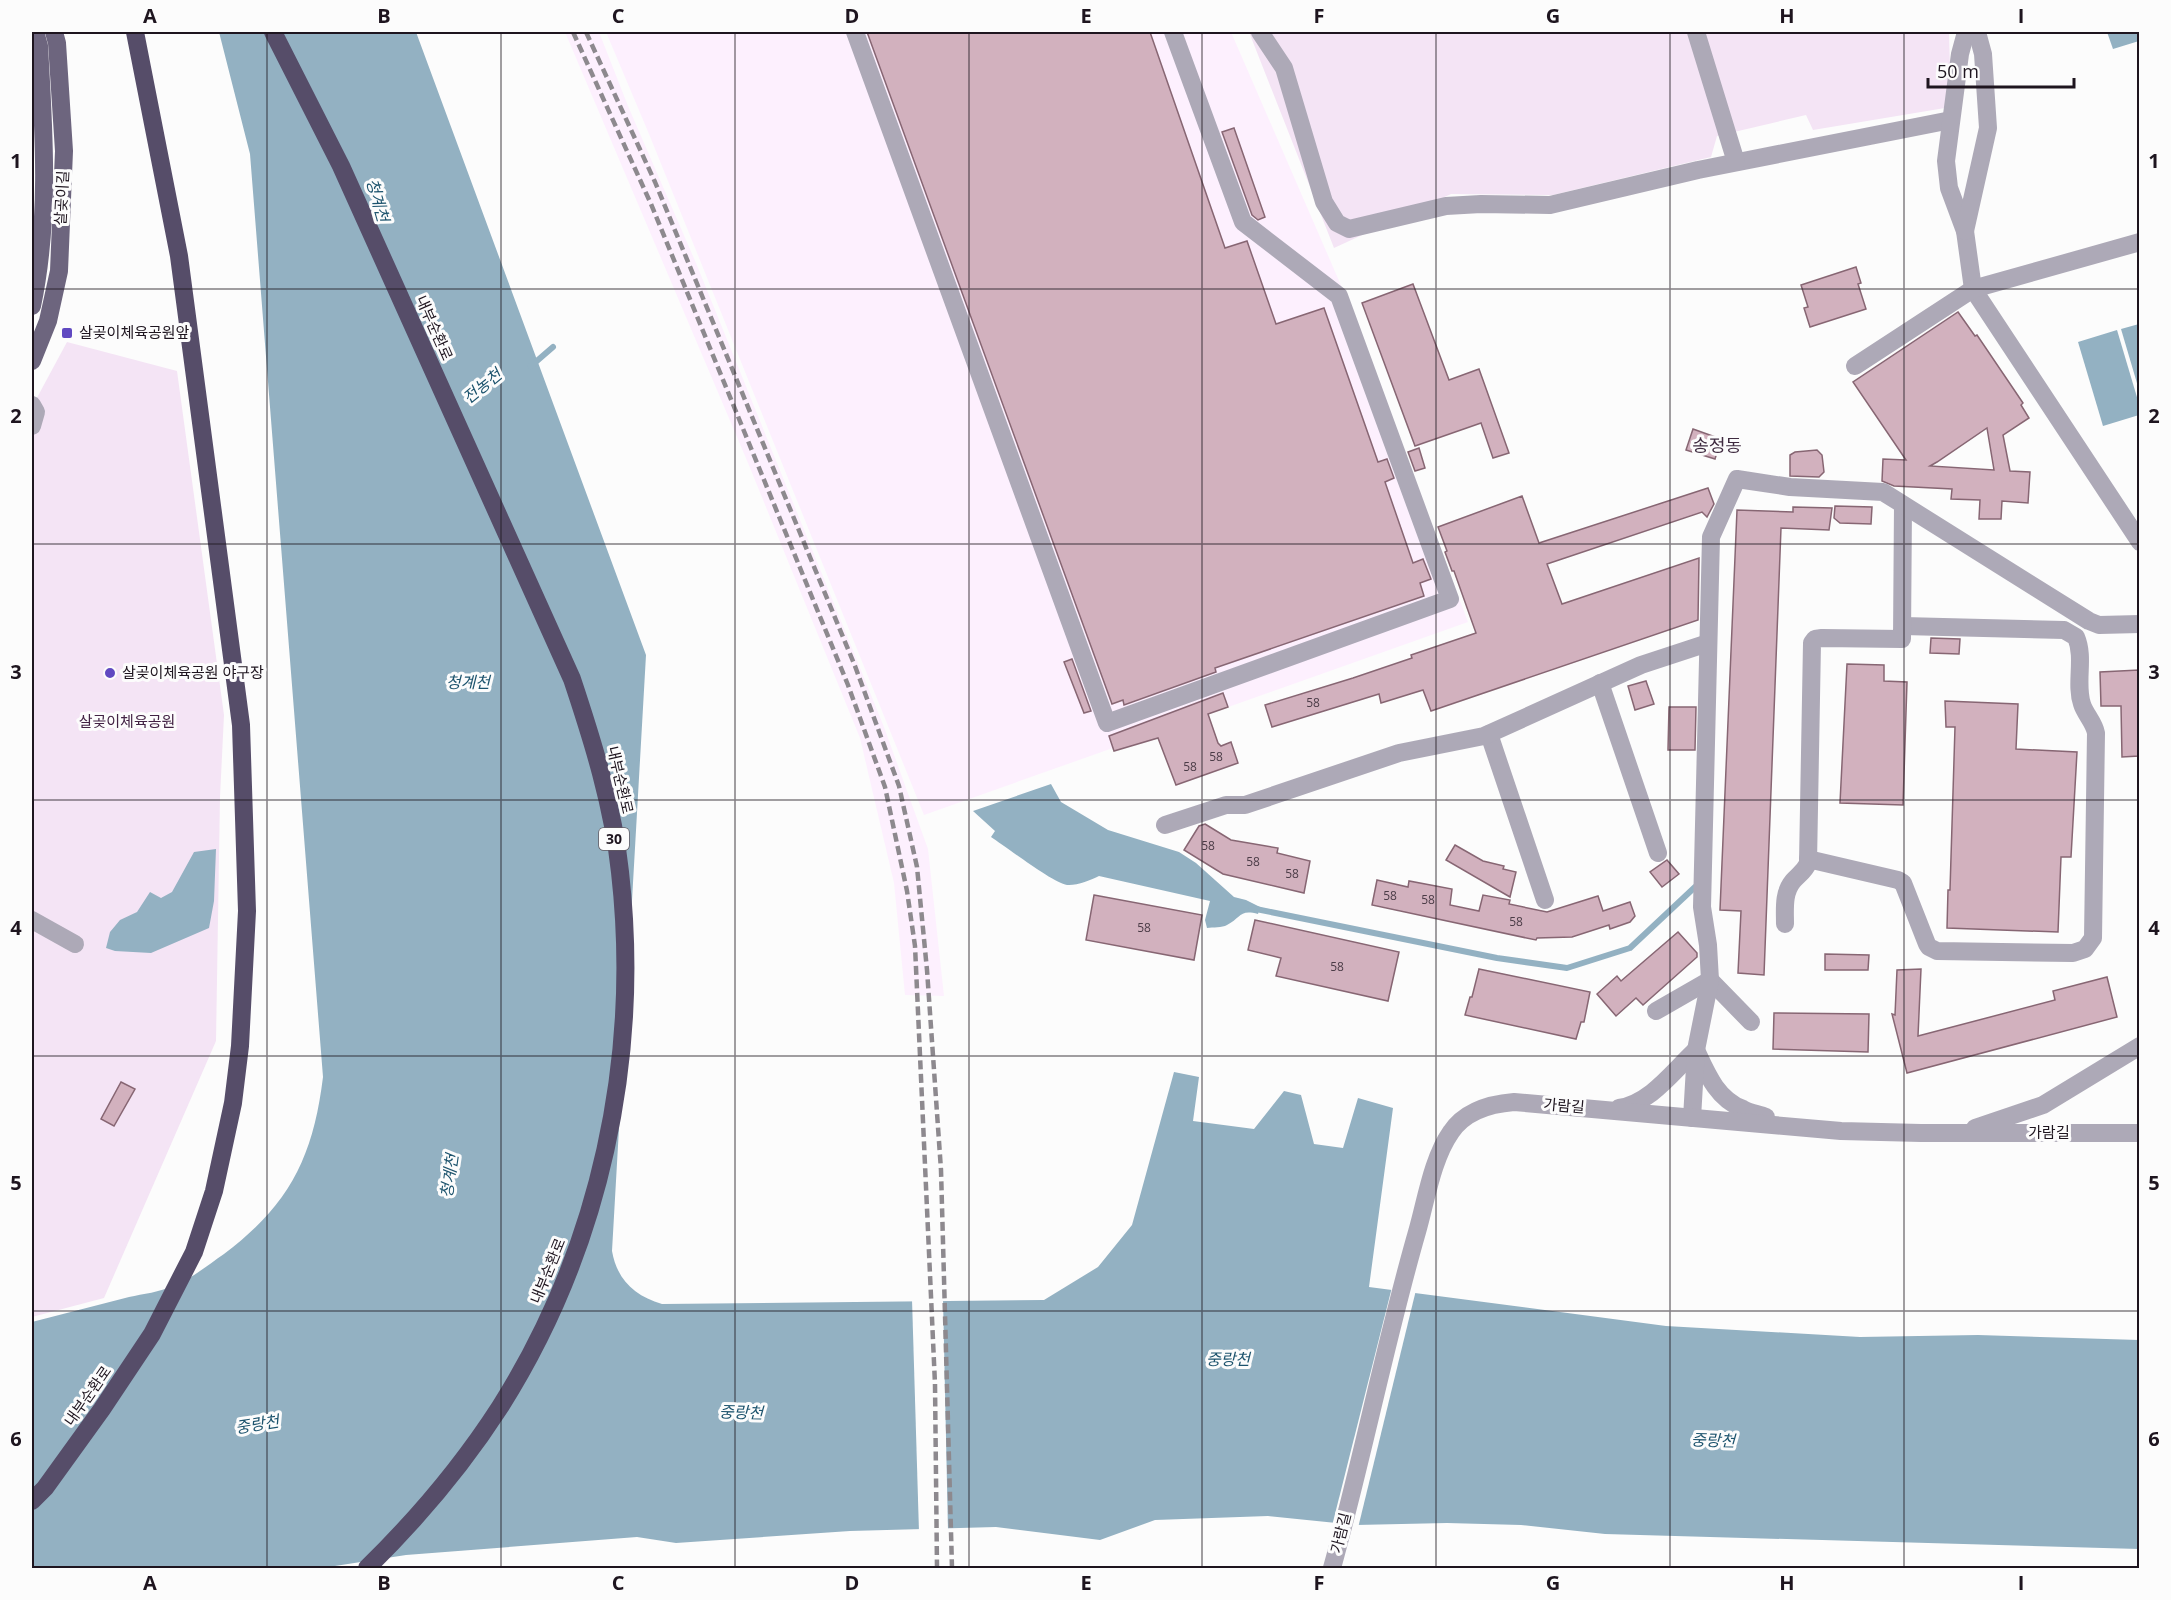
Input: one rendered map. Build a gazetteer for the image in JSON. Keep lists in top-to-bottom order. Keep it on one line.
{"streets":{"highway":["내부순환로","30"],"main road":["살곶이길"],"street":["가람길"]},"districts":["송정동"],"water":["청계천","전농천","중랑천"],"parks":["살곶이체육공원"],"places":{"transit":["살곶이체육공원앞"],"other":["살곶이체육공원 야구장"]},"house_numbers":["58","58","58","58","58","58","58","58","58","58","58"],"scale_bar":"50 m","grid":{"columns":["A","B","C","D","E","F","G","H","I"],"rows":["1","2","3","4","5","6"]}}
